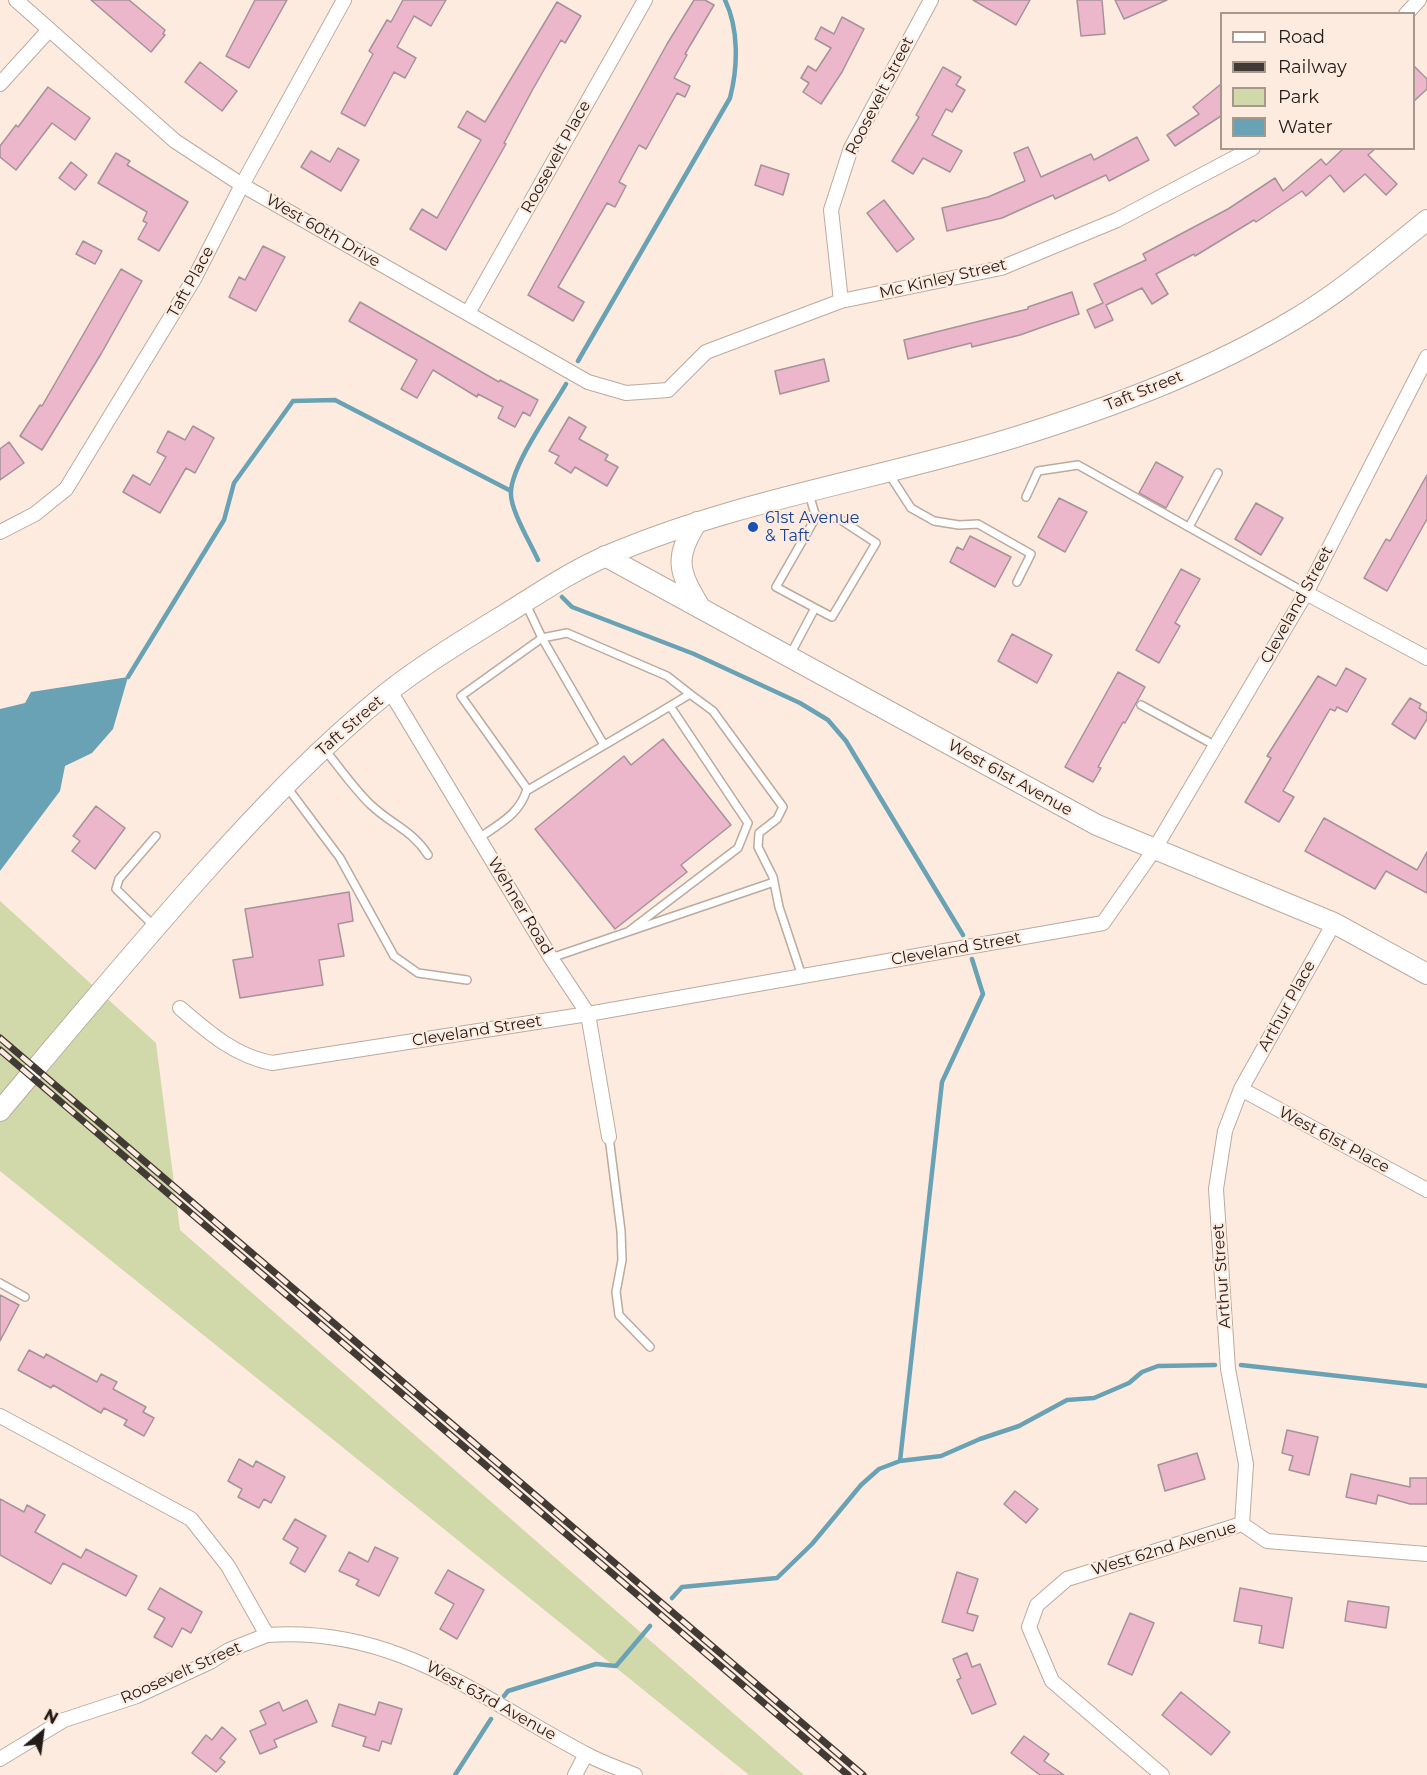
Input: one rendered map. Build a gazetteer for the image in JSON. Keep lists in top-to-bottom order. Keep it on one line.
{"streets":{"main road":["Taft Street","West 61st Avenue"],"street":["Roosevelt Street","Roosevelt Place","West 60th Drive","Mc Kinley Street","Taft Place","Cleveland Street","Wehner Road","Arthur Place","West 61st Place","Arthur Street","West 62nd Avenue","West 63rd Avenue"]},"crossings":[["Roosevelt Street","Mc Kinley Street"],["Roosevelt Street","West 63rd Avenue"],["Roosevelt Place","West 60th Drive"],["West 60th Drive","Mc Kinley Street"],["West 60th Drive","Taft Place"],["Taft Street","West 61st Avenue"],["Taft Street","Wehner Road"],["Cleveland Street","West 61st Avenue"],["Cleveland Street","Wehner Road"],["West 61st Avenue","Arthur Place"],["Arthur Place","West 61st Place"],["Arthur Place","Arthur Street"],["West 61st Place","Arthur Street"],["Arthur Street","West 62nd Avenue"]],"places":["61st Avenue & Taft"],"legend":["Road","Railway","Park","Water"],"north":"top right"}
